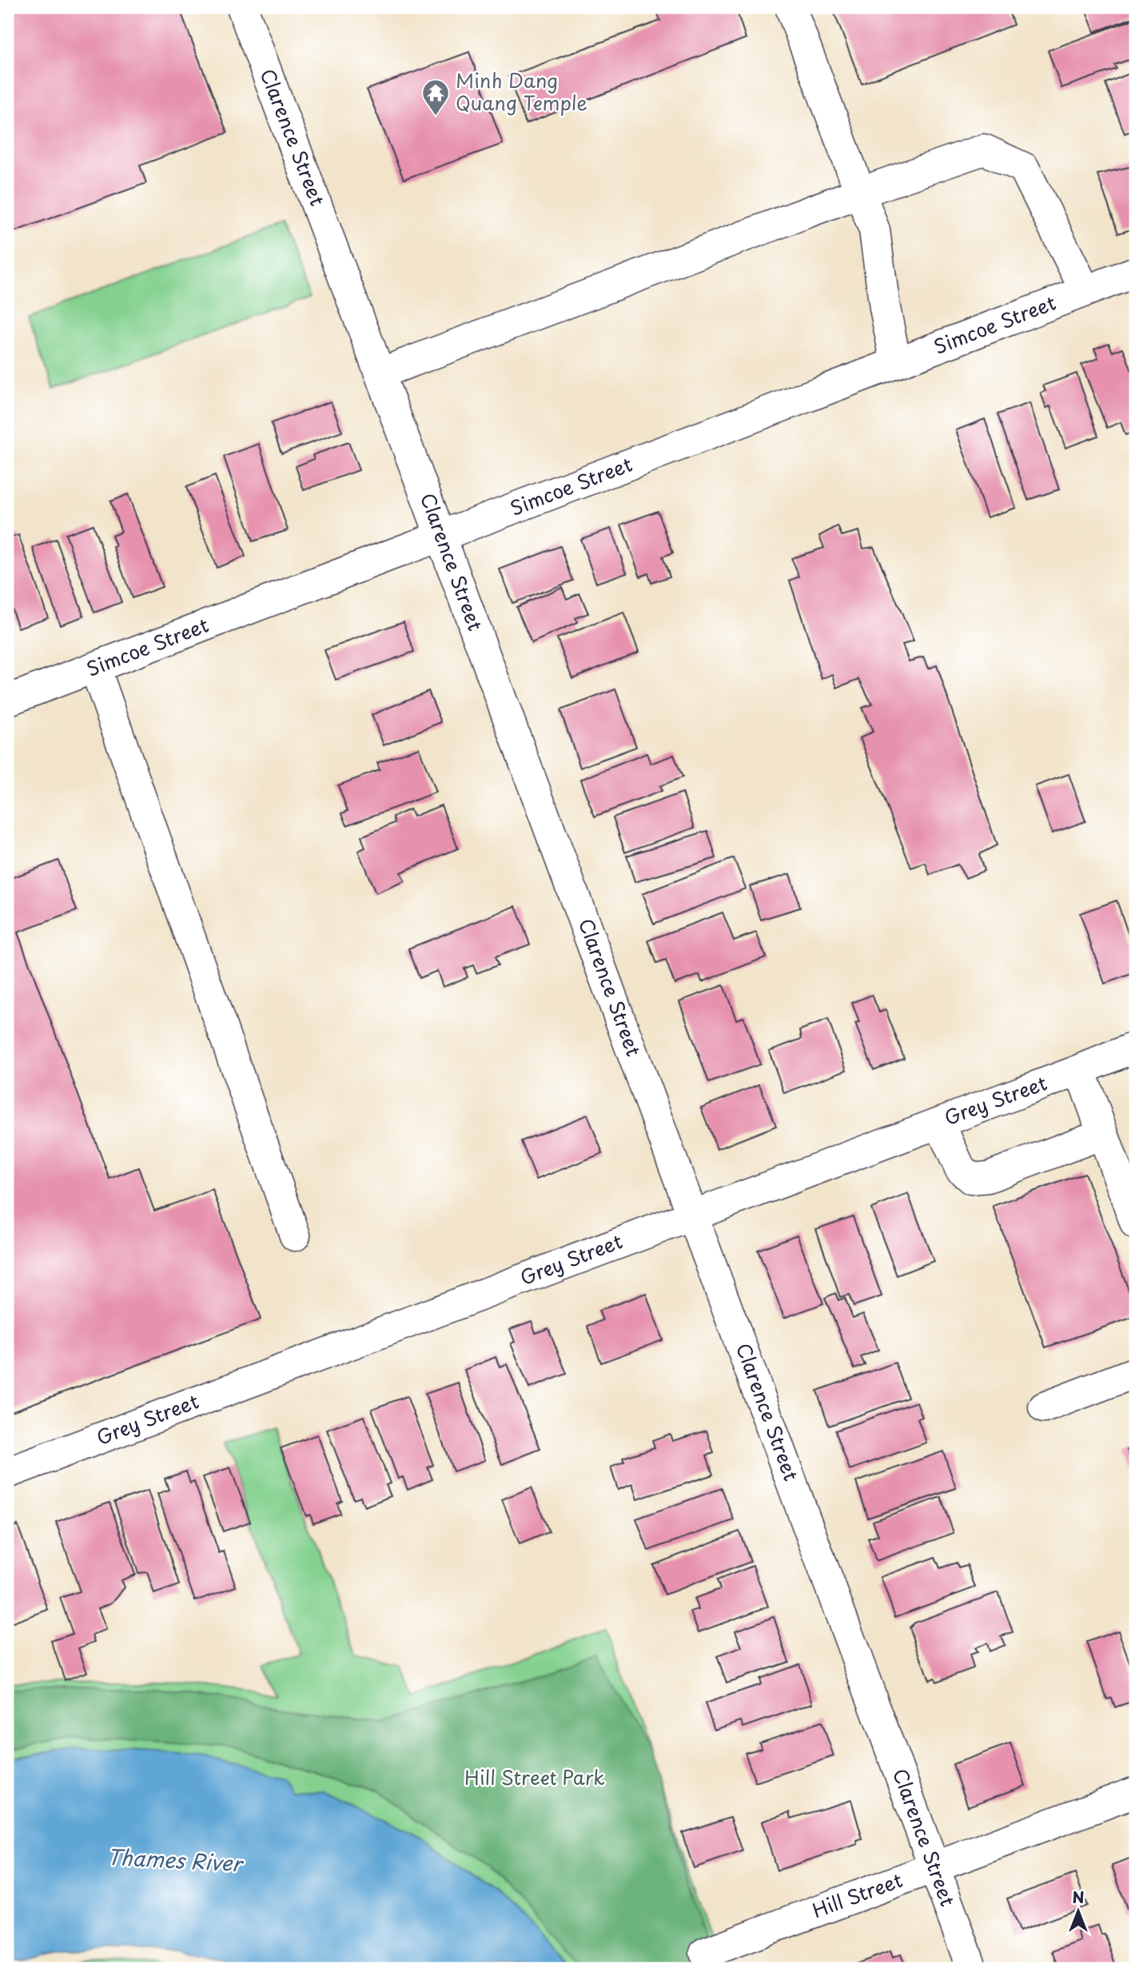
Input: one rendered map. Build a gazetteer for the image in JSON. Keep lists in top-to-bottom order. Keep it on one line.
{"streets":{"street":["Clarence Street","Simcoe Street","Grey Street","Hill Street"]},"crossings":[["Clarence Street","Simcoe Street"],["Clarence Street","Grey Street"],["Clarence Street","Hill Street"]],"water":["Thames River"],"parks":["Hill Street Park"],"places":{"temple":["Minh Dang Quang Temple"]},"north":"top"}
